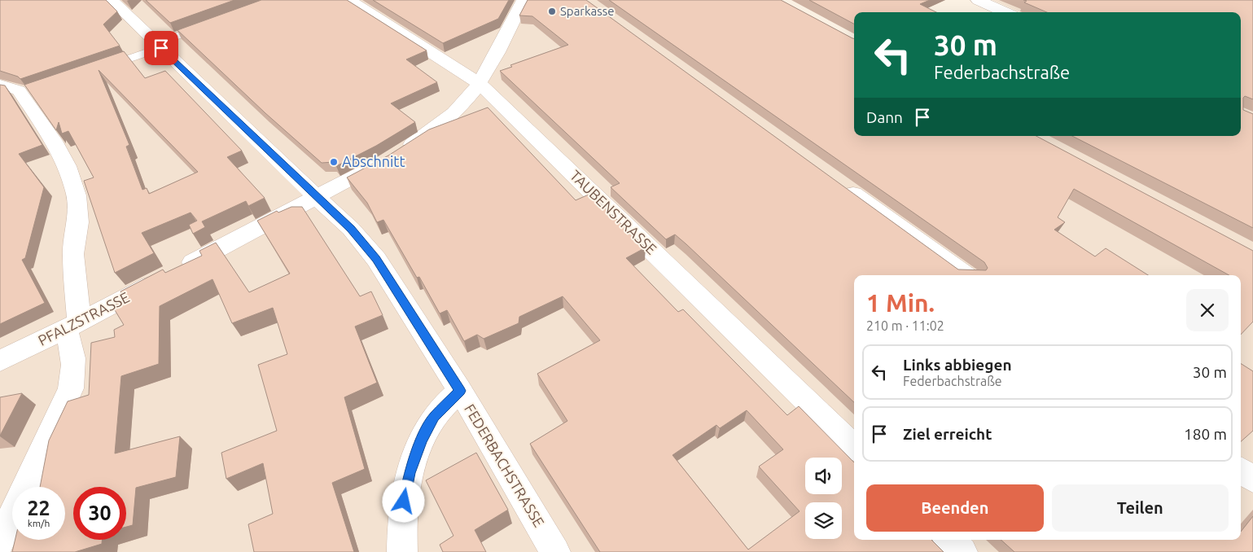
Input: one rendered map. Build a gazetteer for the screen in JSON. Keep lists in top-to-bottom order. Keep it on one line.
{"streets":{"street":["TAUBENSTRASSE","PFALZSTRASSE","FEDERBACHSTRASSE"]},"crossings":[["TAUBENSTRASSE","PFALZSTRASSE"],["PFALZSTRASSE","FEDERBACHSTRASSE"]],"places":["Sparkasse","Abschnitt"],"page":{"turn":["30 m","Federbachstraße"],"then":"Dann","heading":["1 Min.","210 m · 11:02"],"list":[{"name":"Links abbiegen","note":"Federbachstraße","value":"30 m"},{"name":"Ziel erreicht","value":"180 m"}],"buttons":["Beenden","Teilen"],"speed":"22 km/h","limit":"30"}}
